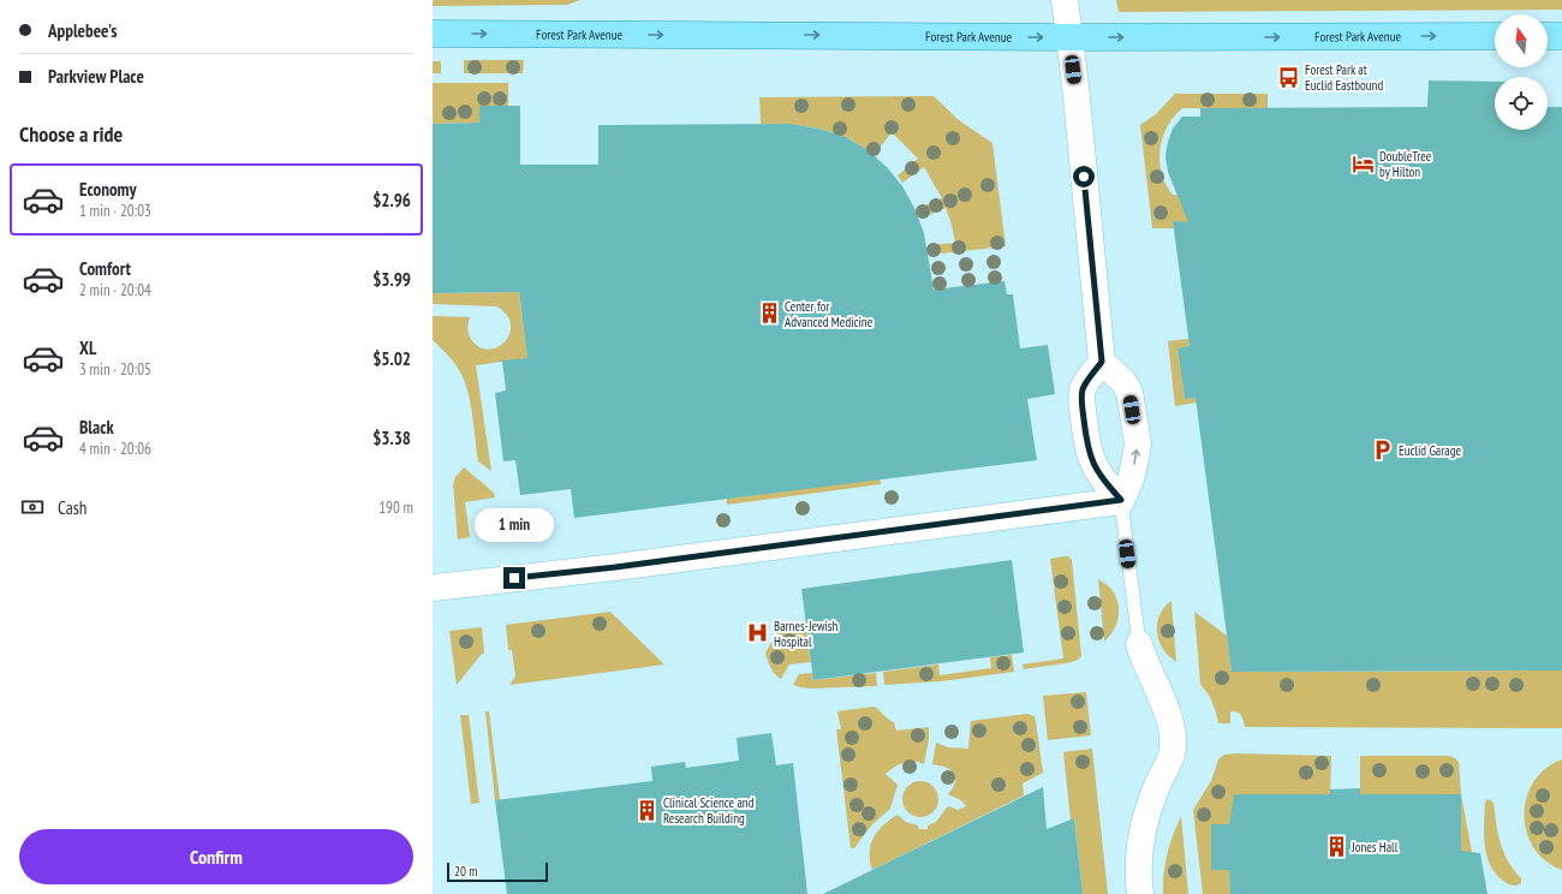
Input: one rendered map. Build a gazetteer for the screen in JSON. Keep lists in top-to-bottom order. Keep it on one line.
{"streets":{"main road":["Forest Park Avenue"]},"one_way":["Forest Park Avenue"],"places":{"bus stop":["Forest Park at Euclid Eastbound"],"hotel":["DoubleTree by Hilton"],"building":["Center for Advanced Medicine","Clinical Science and Research Building","Jones Hall"],"parking":["Euclid Garage"],"hospital":["Barnes-Jewish Hospital"]},"scale_bar":"20 m","north":"top","page":{"banner":["Applebee's","Parkview Place"],"heading":"Choose a ride","list":[{"name":"Economy","note":"1 min · 20:03","value":"$2.96"},{"name":"Comfort","note":"2 min · 20:04","value":"$3.99"},{"name":"XL","note":"3 min · 20:05","value":"$5.02"},{"name":"Black","note":"4 min · 20:06","value":"$3.38"}],"pay":["Cash","190 m"],"bubble":"1 min","buttons":"Confirm","scale":"20 m"}}
